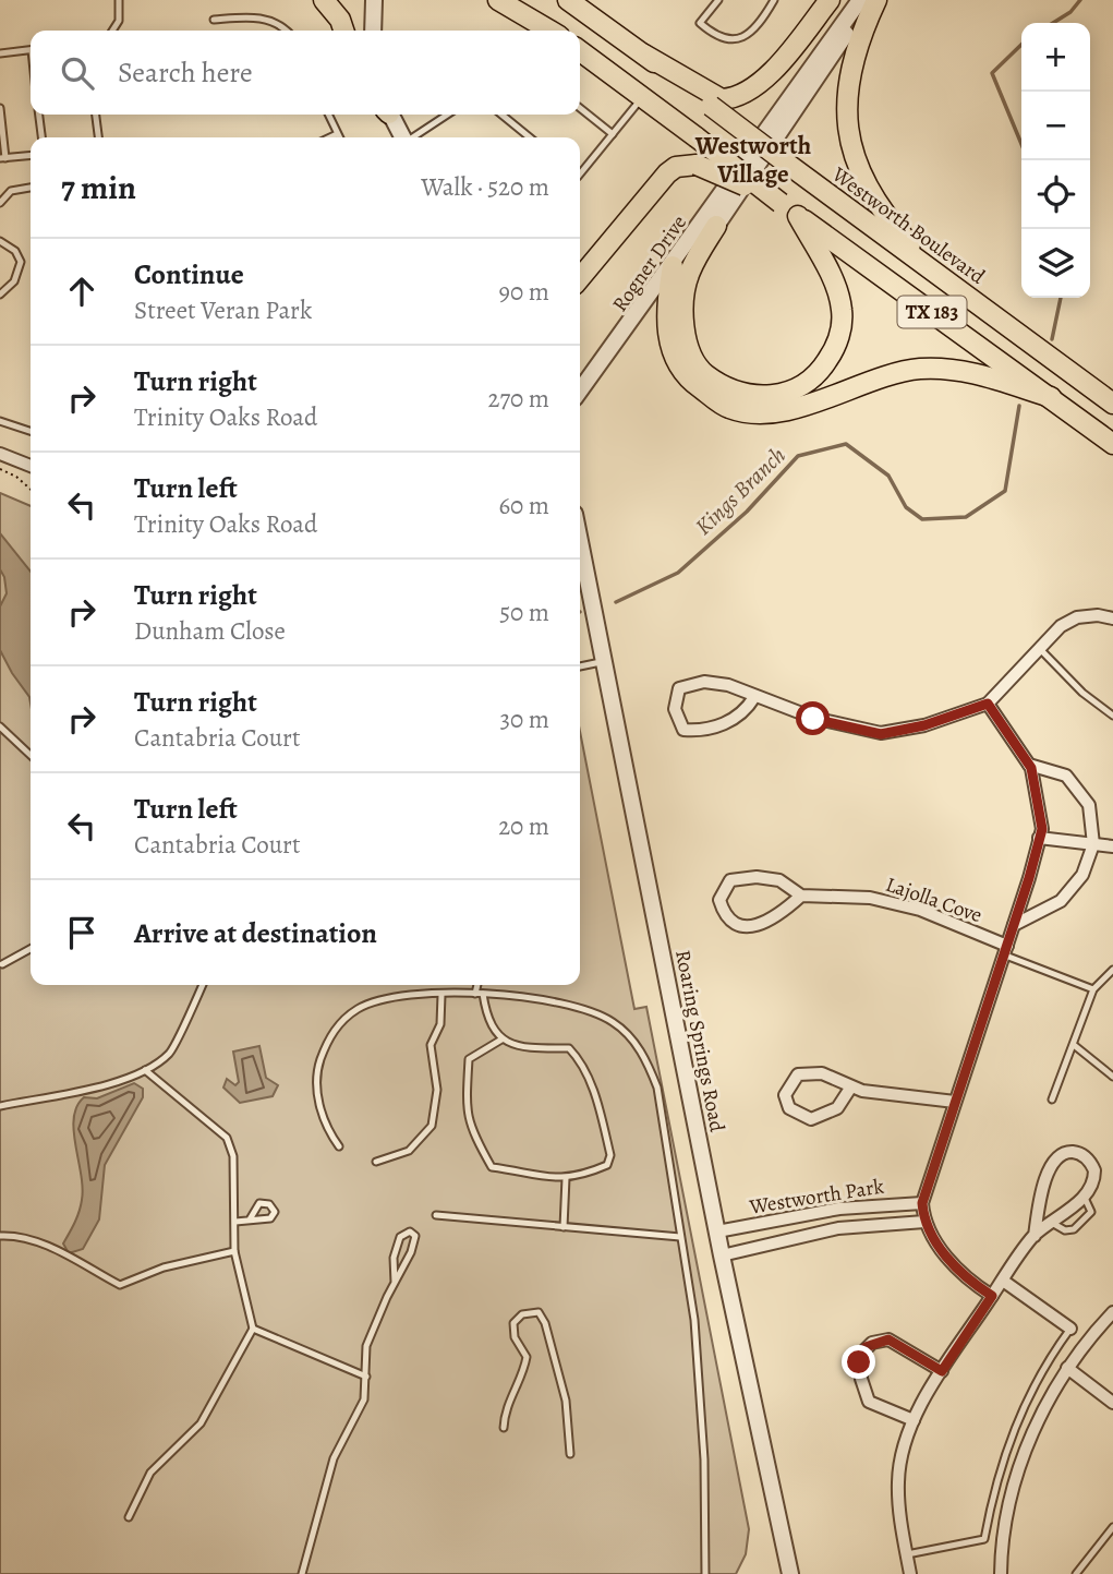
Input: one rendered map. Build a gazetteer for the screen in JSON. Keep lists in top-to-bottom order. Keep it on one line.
{"streets":{"main road":["Westworth Boulevard","TX 183"],"street":["Rogner Drive","Lajolla Cove","Roaring Springs Road","Westworth Park"]},"crossings":[["Roaring Springs Road","Westworth Park"]],"districts":["Westworth Village"],"water":["Kings Branch"],"page":{"map_buttons":["+","−"],"search":"Search here","heading":["7 min","Walk · 520 m"],"list":[["Continue","Street Veran Park","90 m"],["Turn right","Trinity Oaks Road","270 m"],["Turn left","Trinity Oaks Road","60 m"],["Turn right","Dunham Close","50 m"],["Turn right","Cantabria Court","30 m"],["Turn left","Cantabria Court","20 m"],"Arrive at destination"]}}
